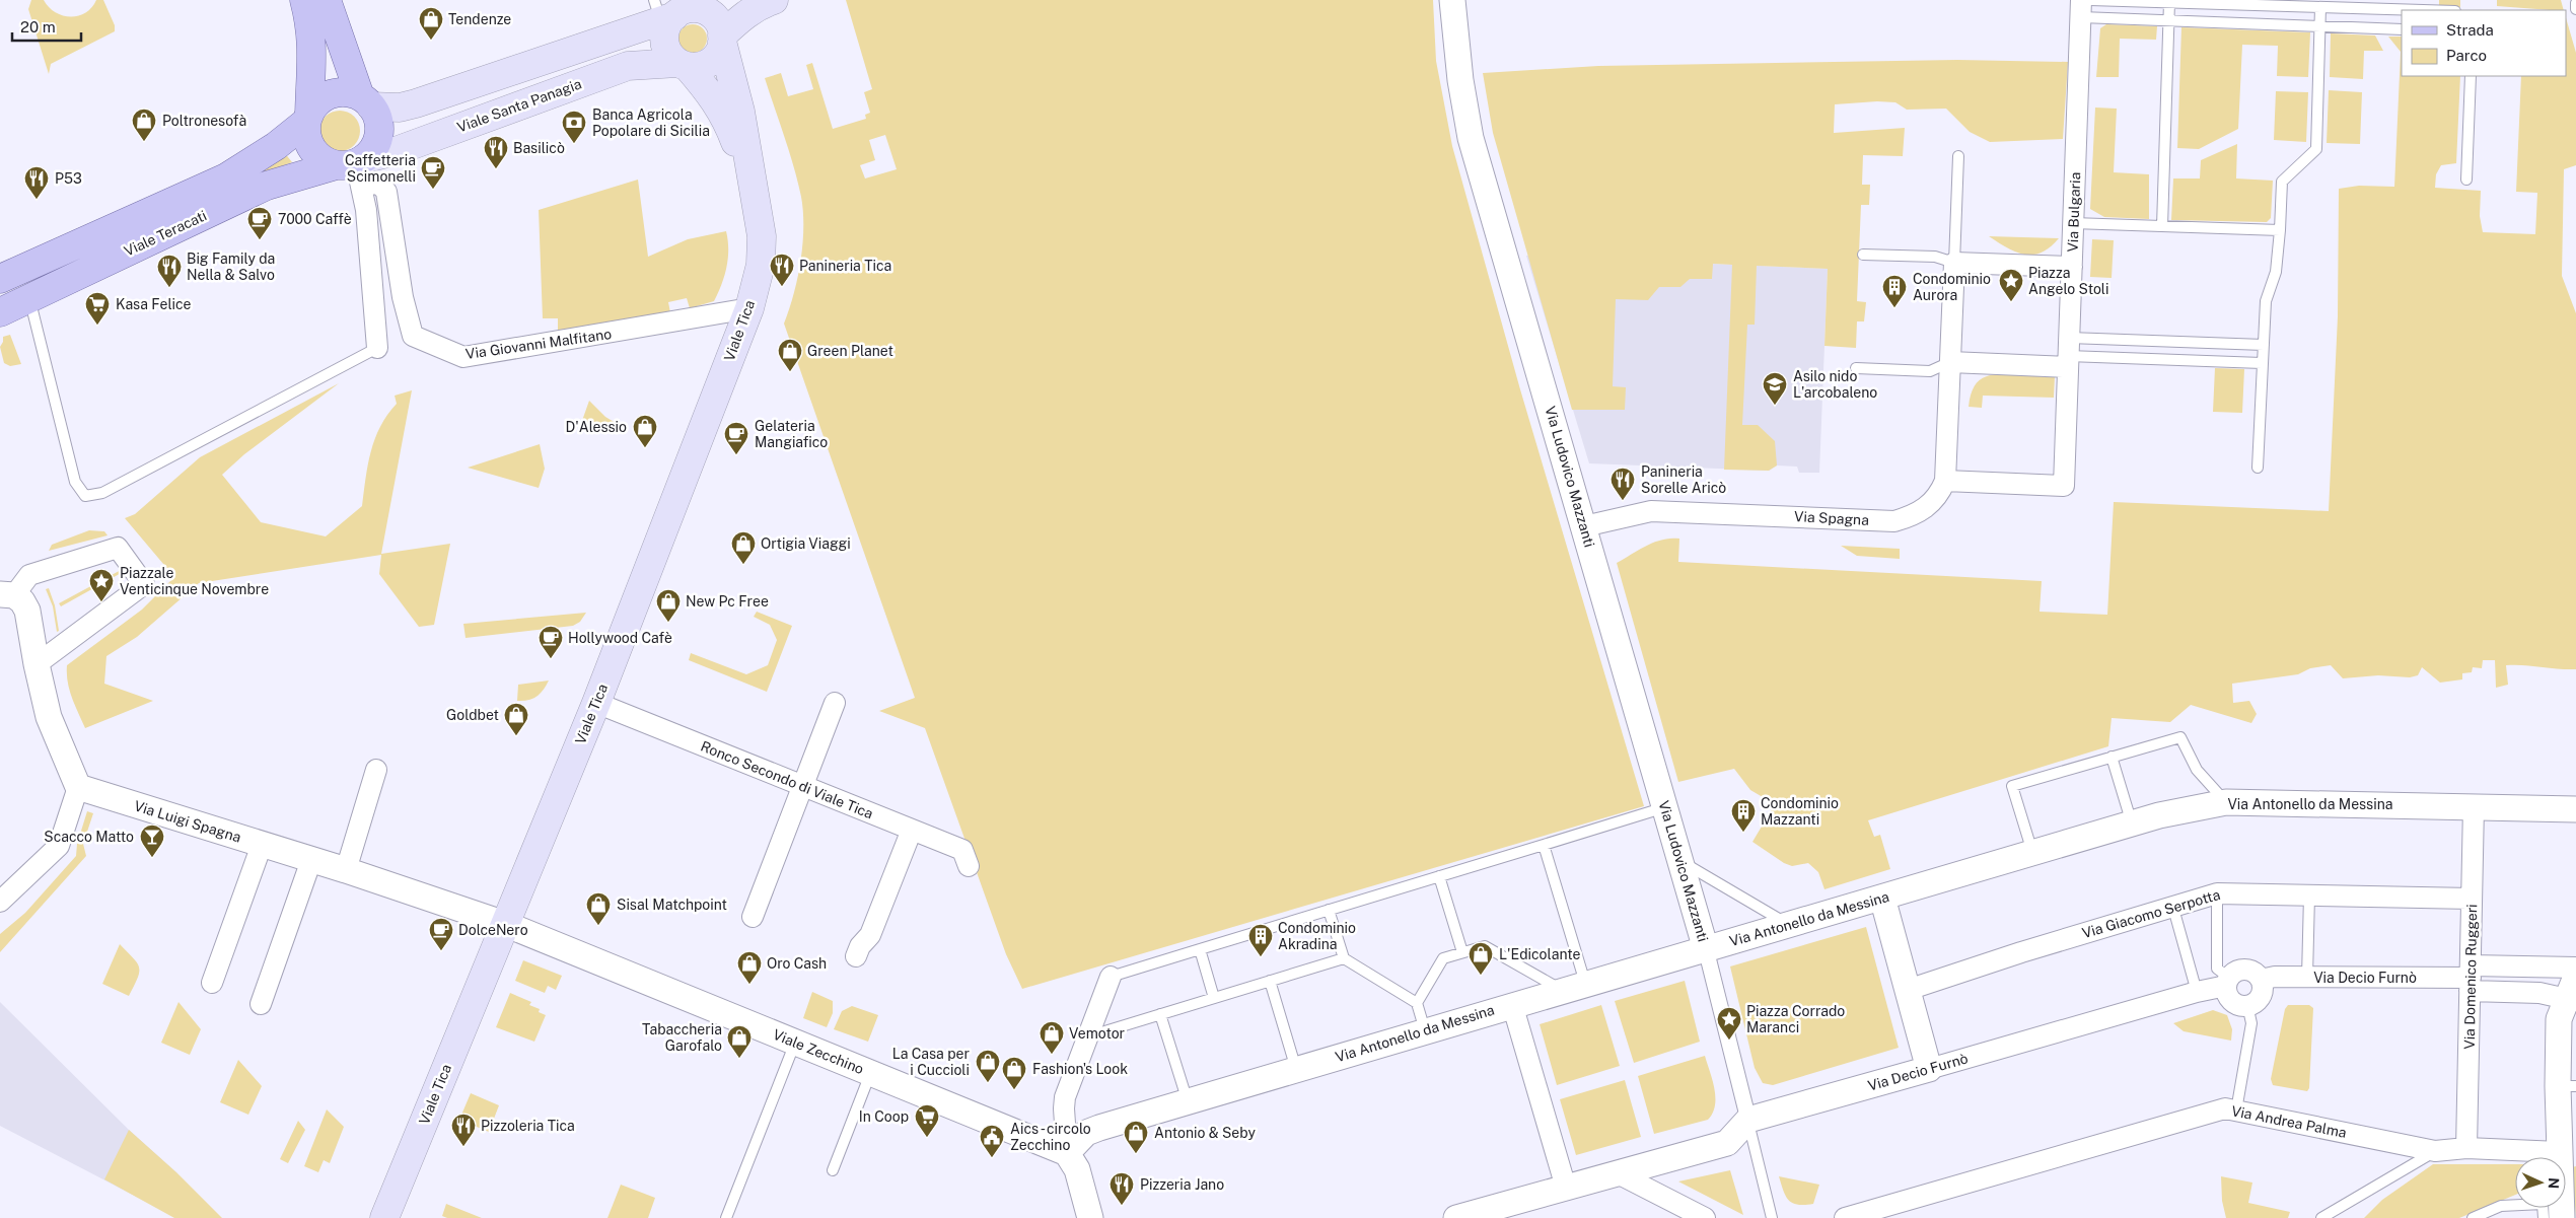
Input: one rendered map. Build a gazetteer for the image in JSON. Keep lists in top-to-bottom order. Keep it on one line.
{"streets":{"main road":["Viale Santa Panagia","Viale Teracati","Viale Tica"],"street":["Via Bulgaria","Via Giovanni Malfitano","Via Ludovico Mazzanti","Via Spagna","Ronco Secondo di Viale Tica","Via Antonello da Messina","Via Luigi Spagna","Via Giacomo Serpotta","Via Domenico Ruggeri","Via Decio Furnò","Viale Zecchino","Via Andrea Palma"]},"crossings":[["Viale Santa Panagia","Viale Teracati"],["Viale Santa Panagia","Via Giovanni Malfitano"],["Via Bulgaria","Via Spagna"],["Viale Teracati","Via Giovanni Malfitano"],["Viale Tica","Via Giovanni Malfitano"],["Viale Tica","Ronco Secondo di Viale Tica"],["Viale Tica","Via Luigi Spagna"],["Viale Tica","Viale Zecchino"],["Via Ludovico Mazzanti","Via Spagna"],["Via Ludovico Mazzanti","Via Antonello da Messina"],["Via Antonello da Messina","Via Domenico Ruggeri"],["Via Antonello da Messina","Viale Zecchino"],["Via Luigi Spagna","Viale Zecchino"],["Via Giacomo Serpotta","Via Domenico Ruggeri"],["Via Domenico Ruggeri","Via Decio Furnò"],["Via Domenico Ruggeri","Via Andrea Palma"]],"places":{"shop":["Tendenze","Poltronesofà","Green Planet","D'Alessio","Ortigia Viaggi","New Pc Free","Goldbet","Sisal Matchpoint","L'Edicolante","Oro Cash","Vemotor","Tabaccheria Garofalo","La Casa per i Cuccioli","Fashion's Look","Antonio & Seby"],"bank":["Banca Agricola Popolare di Sicilia"],"restaurant":["Basilicò","P53","Panineria Tica","Big Family da Nella & Salvo","Panineria Sorelle Aricò","Pizzoleria Tica","Pizzeria Jano"],"cafe":["Caffetteria Scimonelli","7000 Caffè","Gelateria Mangiafico","Hollywood Cafè","DolceNero"],"place":["Piazza Angelo Stoli","Piazzale Venticinque Novembre","Piazza Corrado Maranci"],"building":["Condominio Aurora","Condominio Mazzanti","Condominio Akradina"],"supermarket":["Kasa Felice","In Coop"],"school or university":["Asilo nido L'arcobaleno"],"bar":["Scacco Matto"],"public building":["Aics - circolo Zecchino"]},"legend":["Strada","Parco"],"scale_bar":"20 m","north":"right"}
